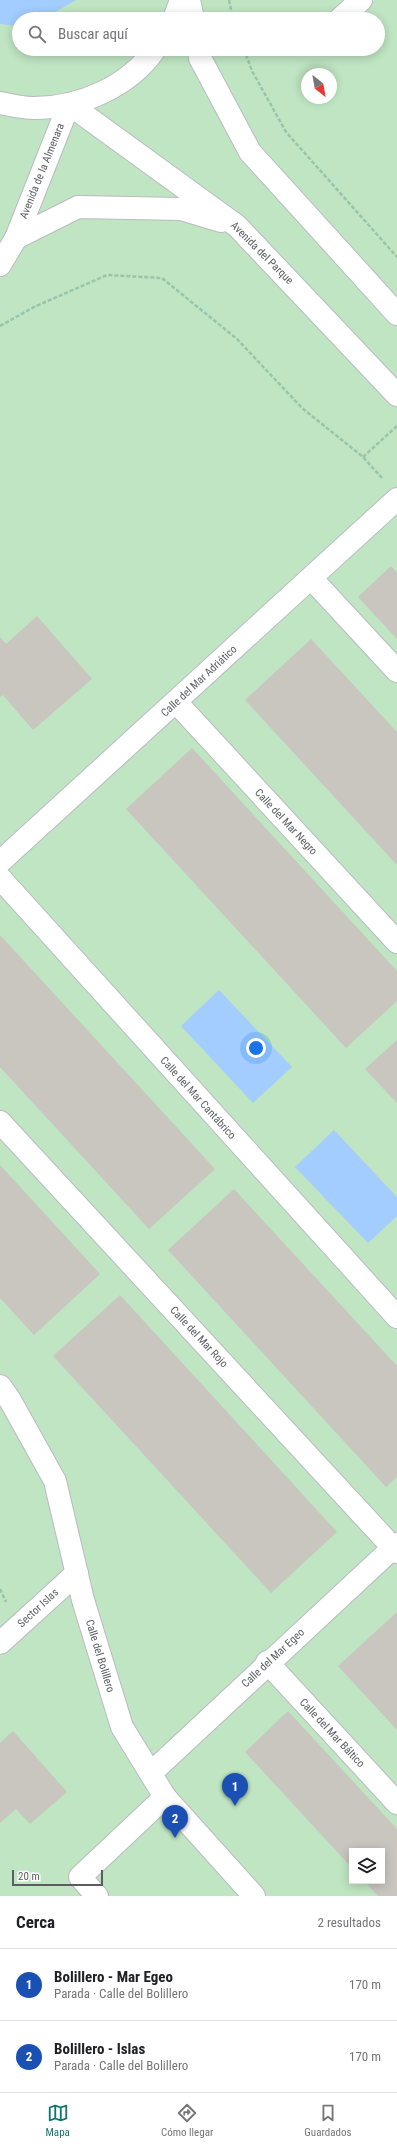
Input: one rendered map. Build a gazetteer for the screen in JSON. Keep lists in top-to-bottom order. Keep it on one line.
{"streets":{"street":["Avenida de la Almenara","Avenida del Parque","Calle del Mar Adriático","Calle del Mar Negro","Calle del Mar Cantábrico","Calle del Mar Rojo","Sector Islas","Calle del Bolillero","Calle del Mar Egeo","Calle del Mar Báltico"]},"crossings":[["Avenida de la Almenara","Avenida del Parque"],["Calle del Mar Adriático","Calle del Mar Negro"],["Calle del Mar Rojo","Calle del Mar Egeo"],["Sector Islas","Calle del Bolillero"],["Calle del Bolillero","Calle del Mar Egeo"],["Calle del Mar Egeo","Calle del Mar Báltico"]],"scale_bar":"20 m","north":"bottom right","page":{"search":"Buscar aquí","pins":["1","2"],"scale":"20 m","heading":["Cerca","2 resultados"],"list":[{"mark":"1","name":"Bolillero - Mar Egeo","note":"Parada · Calle del Bolillero","value":"170 m"},{"mark":"2","name":"Bolillero - Islas","note":"Parada · Calle del Bolillero","value":"170 m"}],"nav":["Mapa","Cómo llegar","Guardados"]}}
